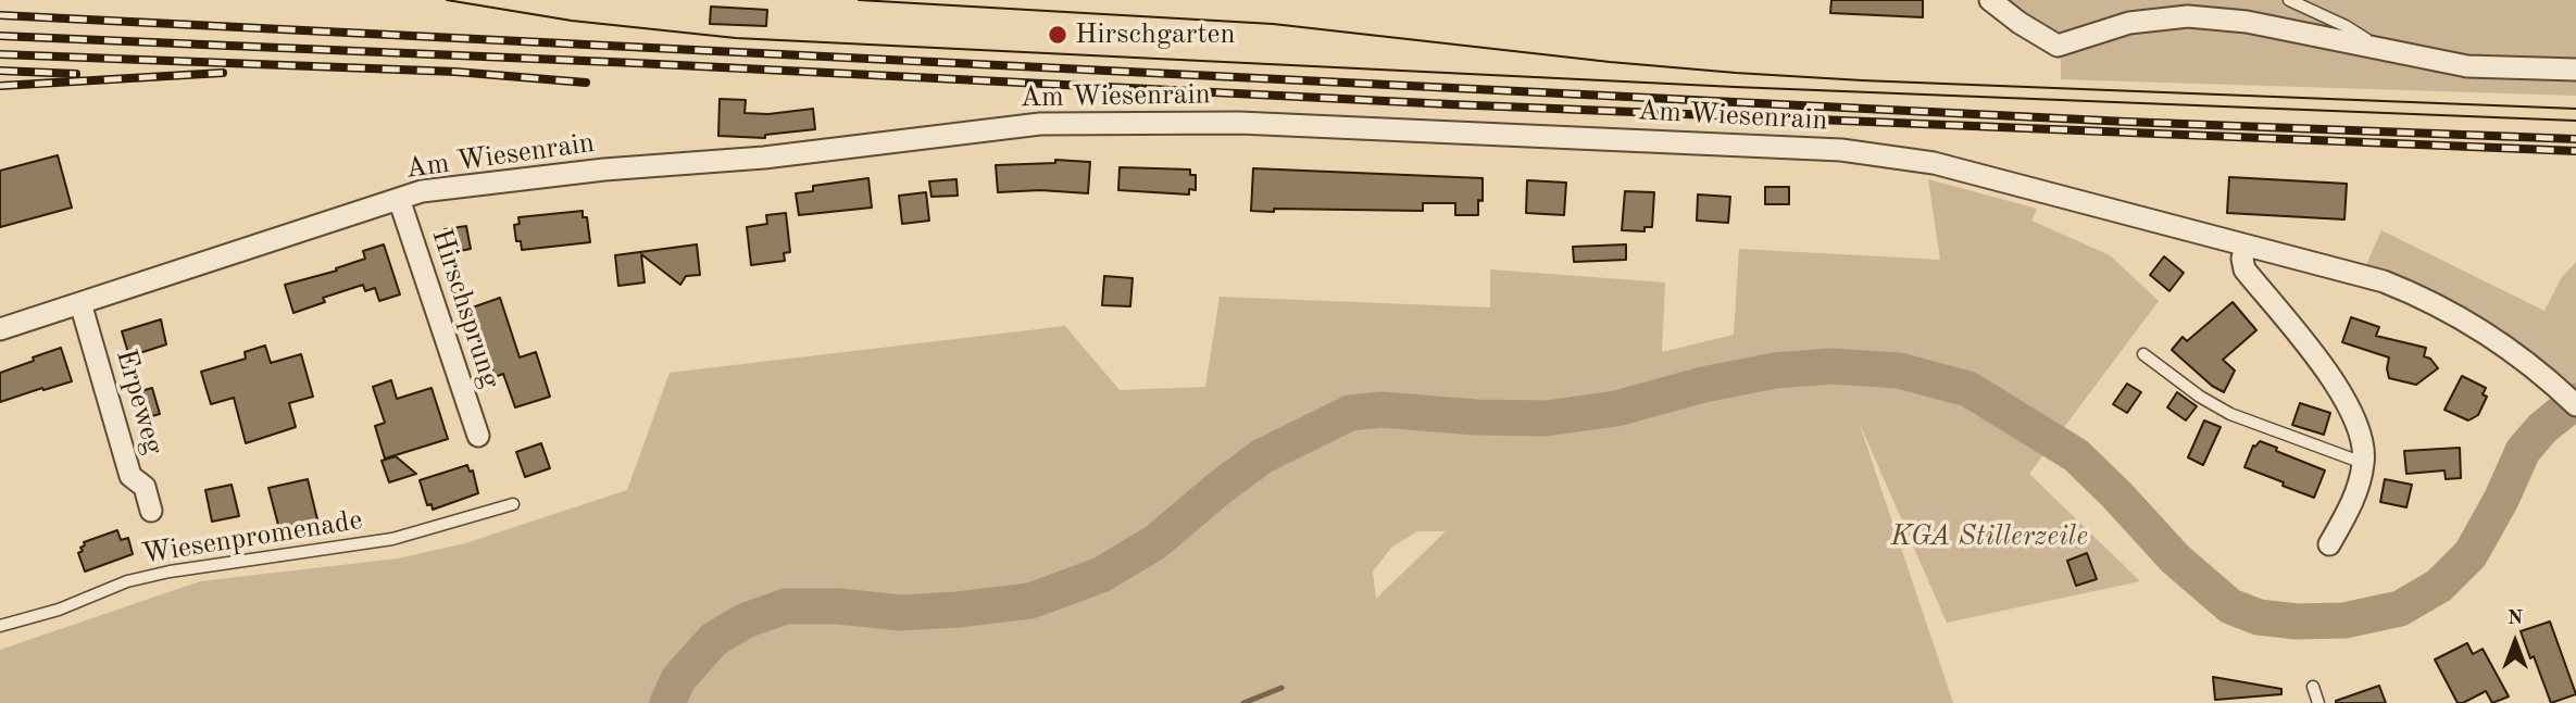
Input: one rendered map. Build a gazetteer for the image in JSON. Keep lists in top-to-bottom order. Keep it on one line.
{"streets":{"street":["Am Wiesenrain","Hirschsprung","Erpeweg"],"lane":["Wiesenpromenade"]},"crossings":[["Am Wiesenrain","Hirschsprung"],["Am Wiesenrain","Erpeweg"]],"parks":["KGA Stillerzeile"],"places":["Hirschgarten"],"north":"top"}
